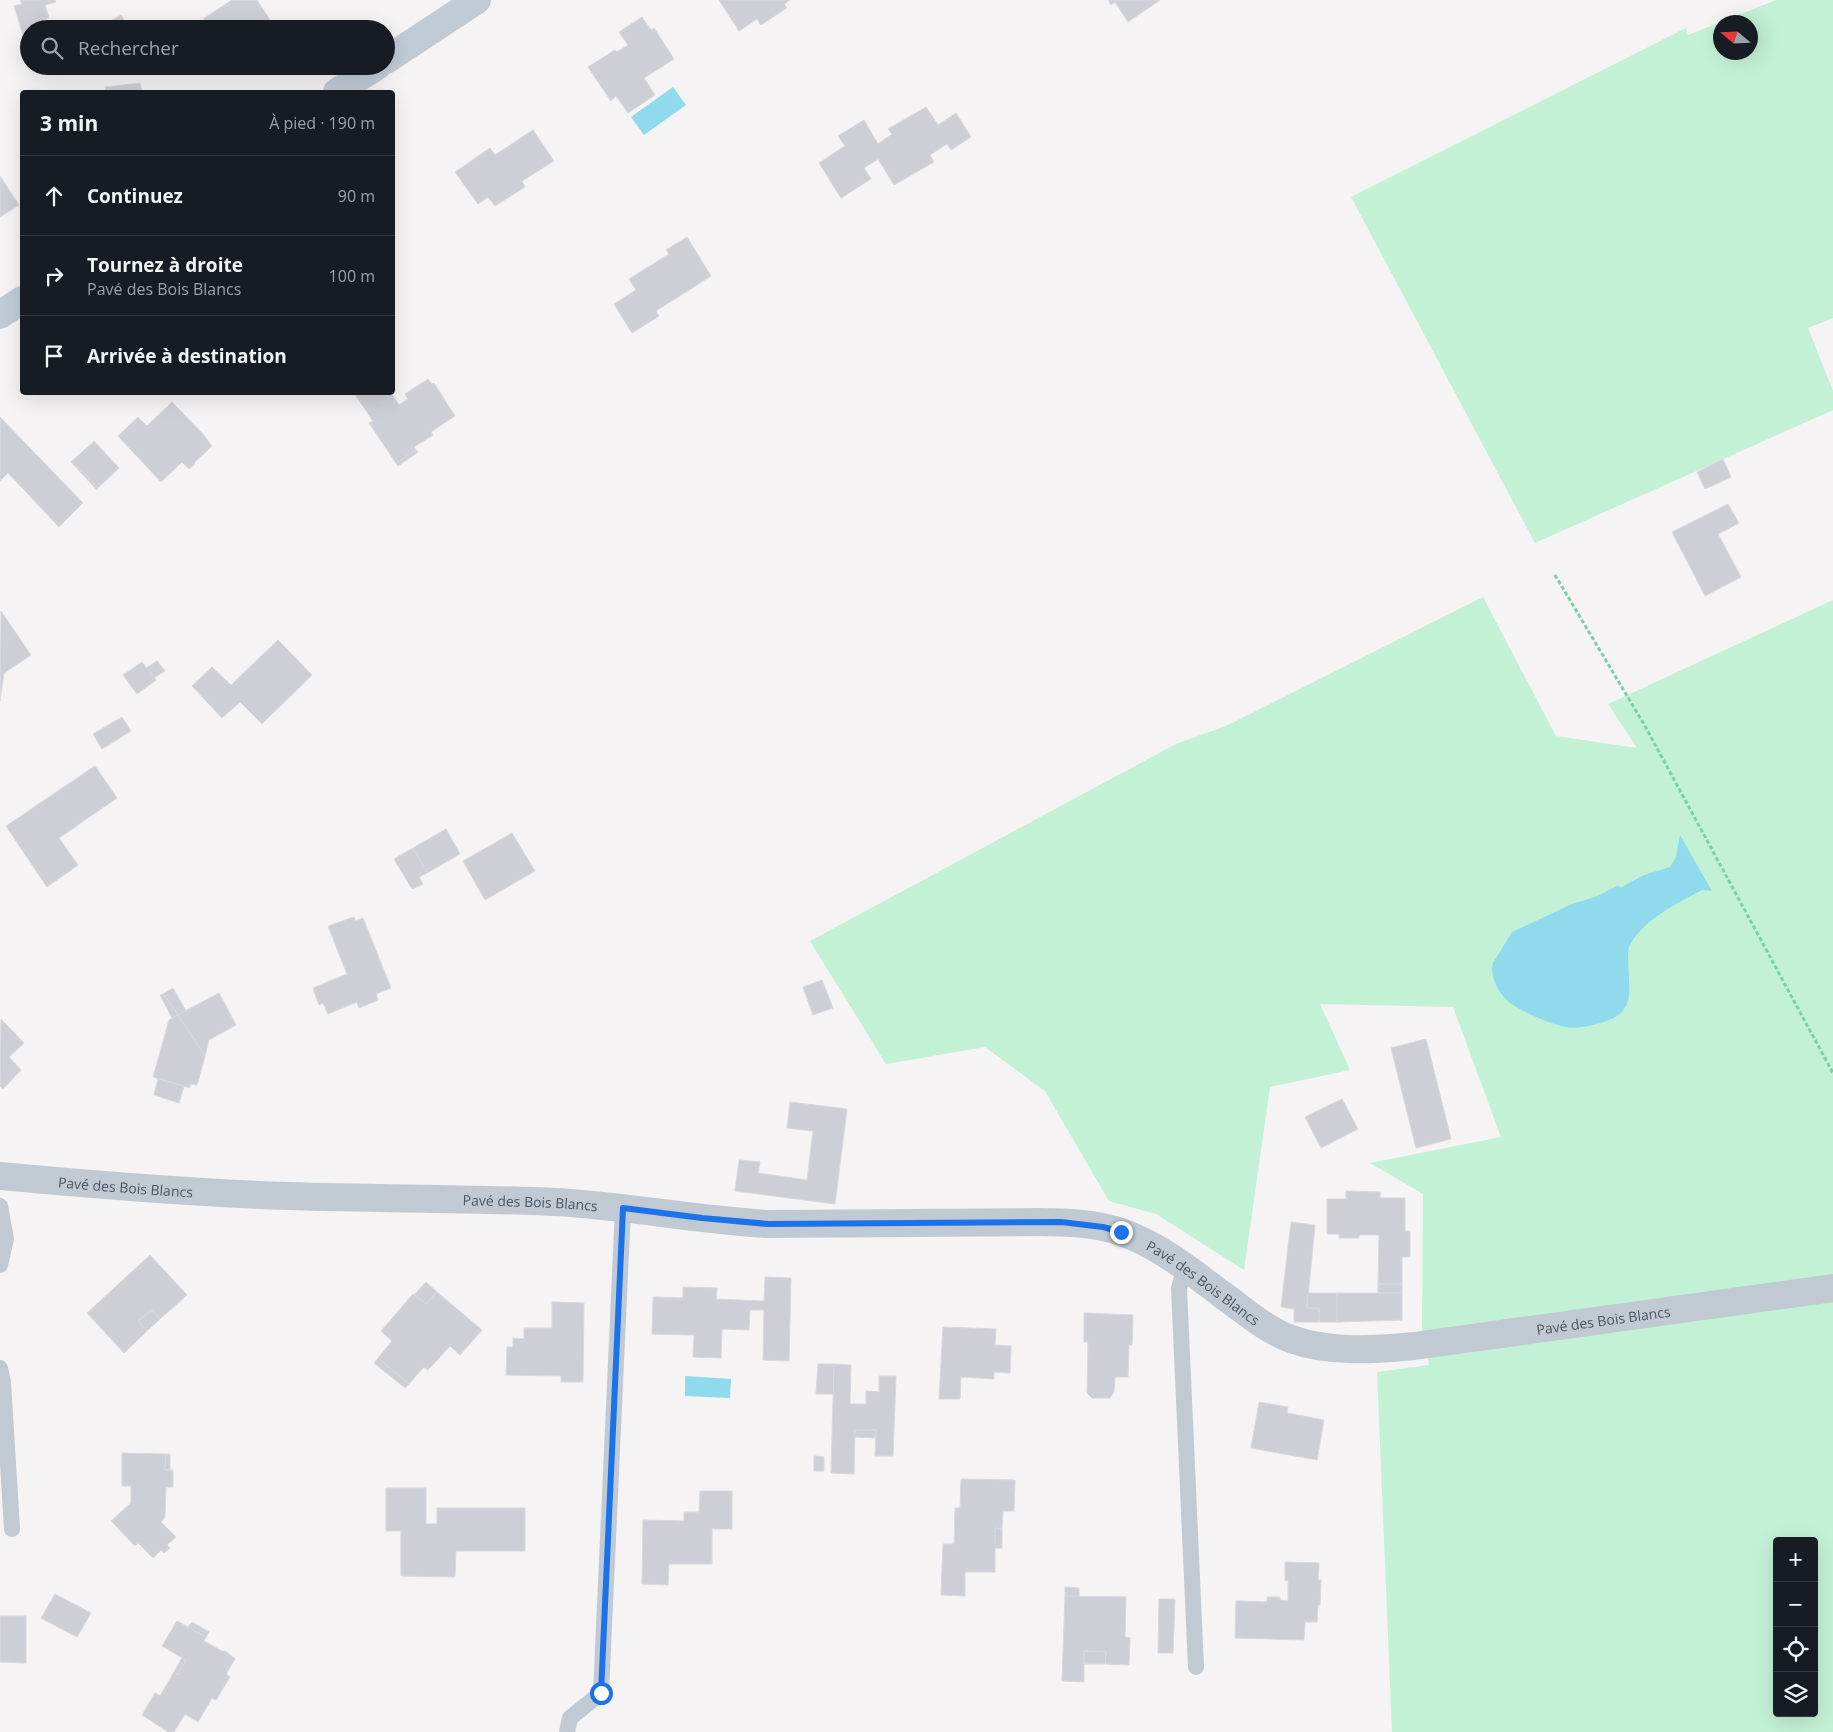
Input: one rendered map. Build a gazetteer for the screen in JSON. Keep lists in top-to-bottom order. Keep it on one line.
{"streets":{"street":["Pavé des Bois Blancs"]},"north":"left","page":{"search":"Rechercher","heading":["3 min","À pied · 190 m"],"list":[["Continuez","90 m"],["Tournez à droite","Pavé des Bois Blancs","100 m"],"Arrivée à destination"],"map_buttons":["+","−"]}}
